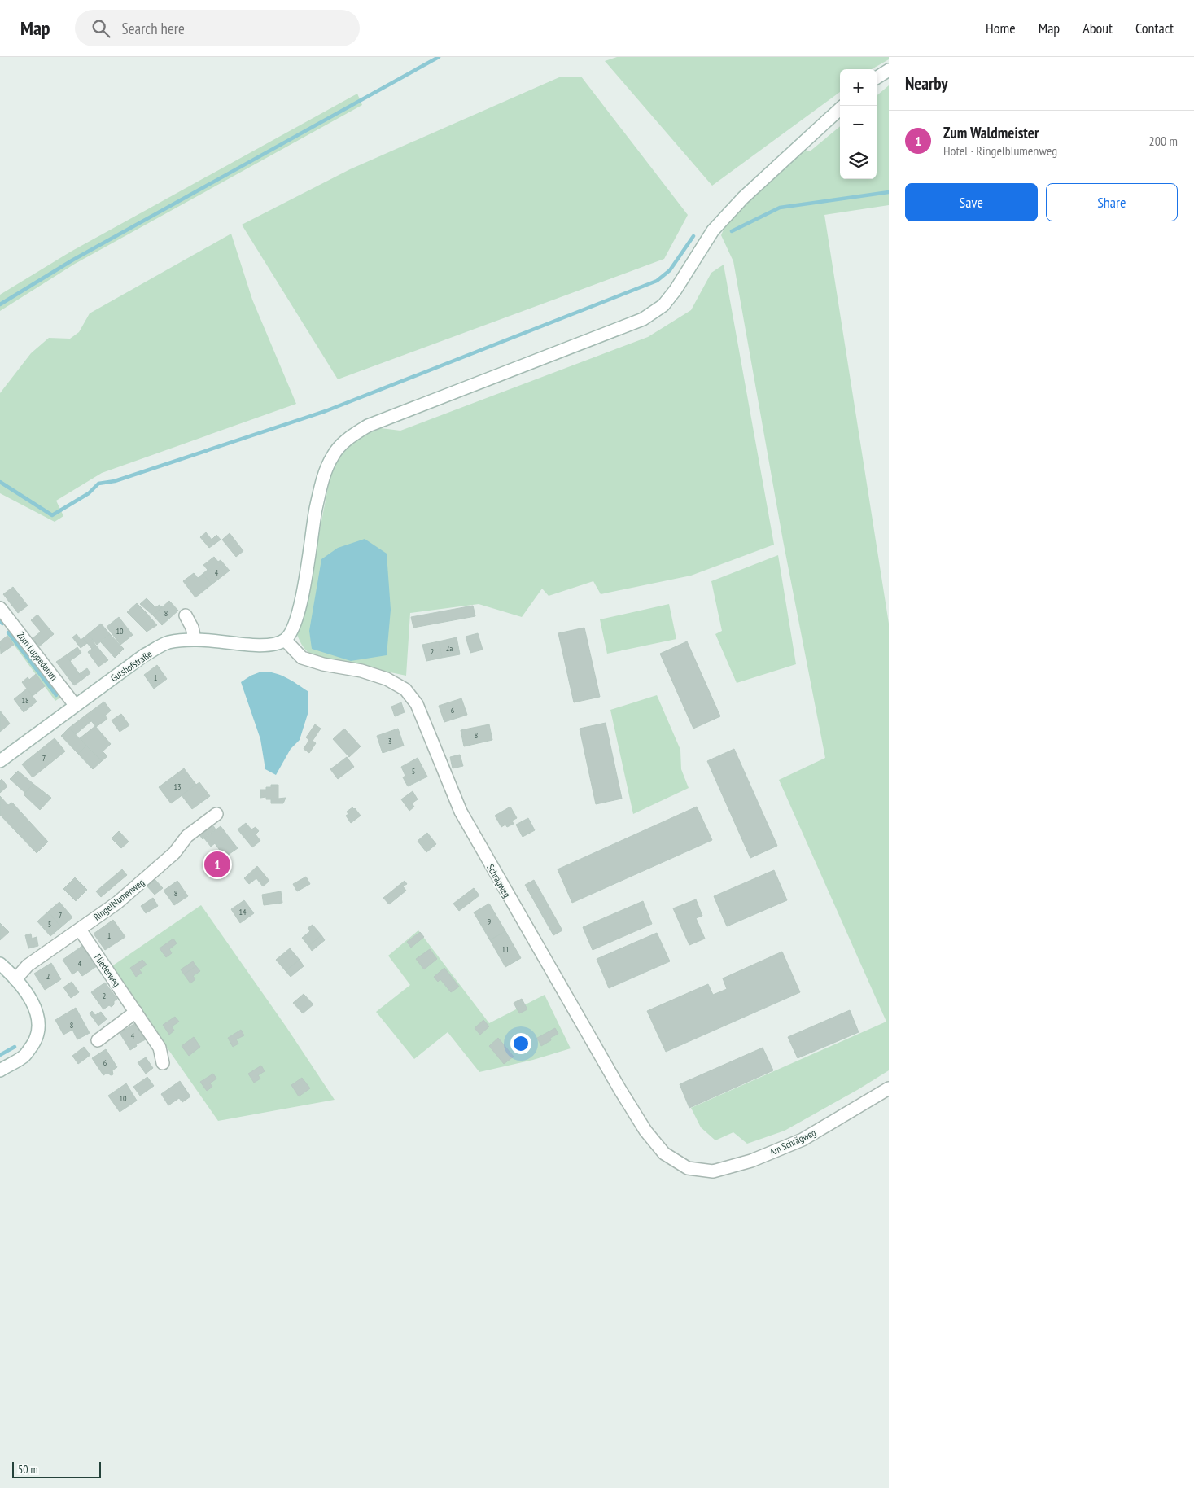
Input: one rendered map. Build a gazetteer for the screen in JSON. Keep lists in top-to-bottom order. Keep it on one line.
{"streets":{"street":["Zum Luppedamm","Gutshofstraße","Schrägweg","Ringelblumenweg","Fliederweg","Am Schrägweg"]},"crossings":[["Zum Luppedamm","Gutshofstraße"],["Gutshofstraße","Schrägweg"],["Schrägweg","Am Schrägweg"],["Ringelblumenweg","Fliederweg"]],"house_numbers":["4","8","10","2a","2","1","18","6","8","3","7","5","13","8","14","7","9","5","1","11","4","2","2","8","4","6","10"],"scale_bar":"50 m","page":{"header":"Map","search":"Search here","nav":["Home","Map","About","Contact"],"heading":"Nearby","map_buttons":["+","−"],"list":[{"mark":"1","name":"Zum Waldmeister","note":"Hotel · Ringelblumenweg","value":"200 m"}],"buttons":["Save","Share"],"pins":"1","scale":"50 m"}}
